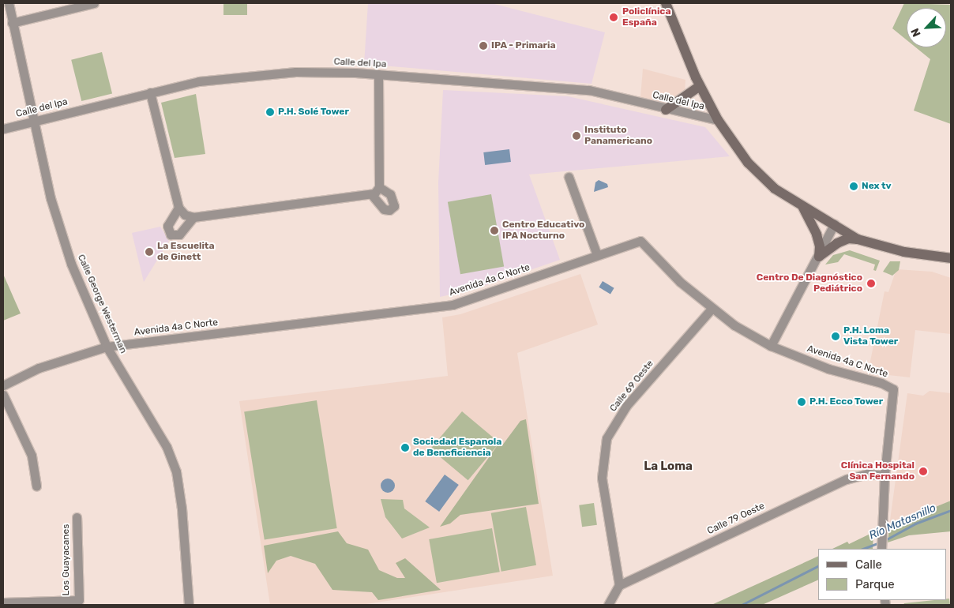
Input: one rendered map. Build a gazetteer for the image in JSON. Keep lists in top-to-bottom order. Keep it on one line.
{"streets":{"street":["Calle del Ipa","Avenida 4a C Norte","Calle George Westerman","Calle 69 Oeste","Calle 79 Oeste","Los Guayacanes"]},"crossings":[["Calle del Ipa","Calle George Westerman"],["Avenida 4a C Norte","Calle George Westerman"],["Avenida 4a C Norte","Calle 69 Oeste"],["Avenida 4a C Norte","Calle 79 Oeste"],["Calle 69 Oeste","Calle 79 Oeste"]],"districts":["La Loma"],"water":["Río Matasnillo"],"places":["Policlínica España","IPA - Primaria","P.H. Solé Tower","Instituto Panamericano","Nex tv","Centro Educativo IPA Nocturno","La Escuelita de Ginett","Centro De Diagnóstico Pediátrico","P.H. Loma Vista Tower","P.H. Ecco Tower","Sociedad Espanola de Beneficiencia","Clínica Hospital San Fernando"],"legend":["Calle","Parque"],"north":"bottom left"}
